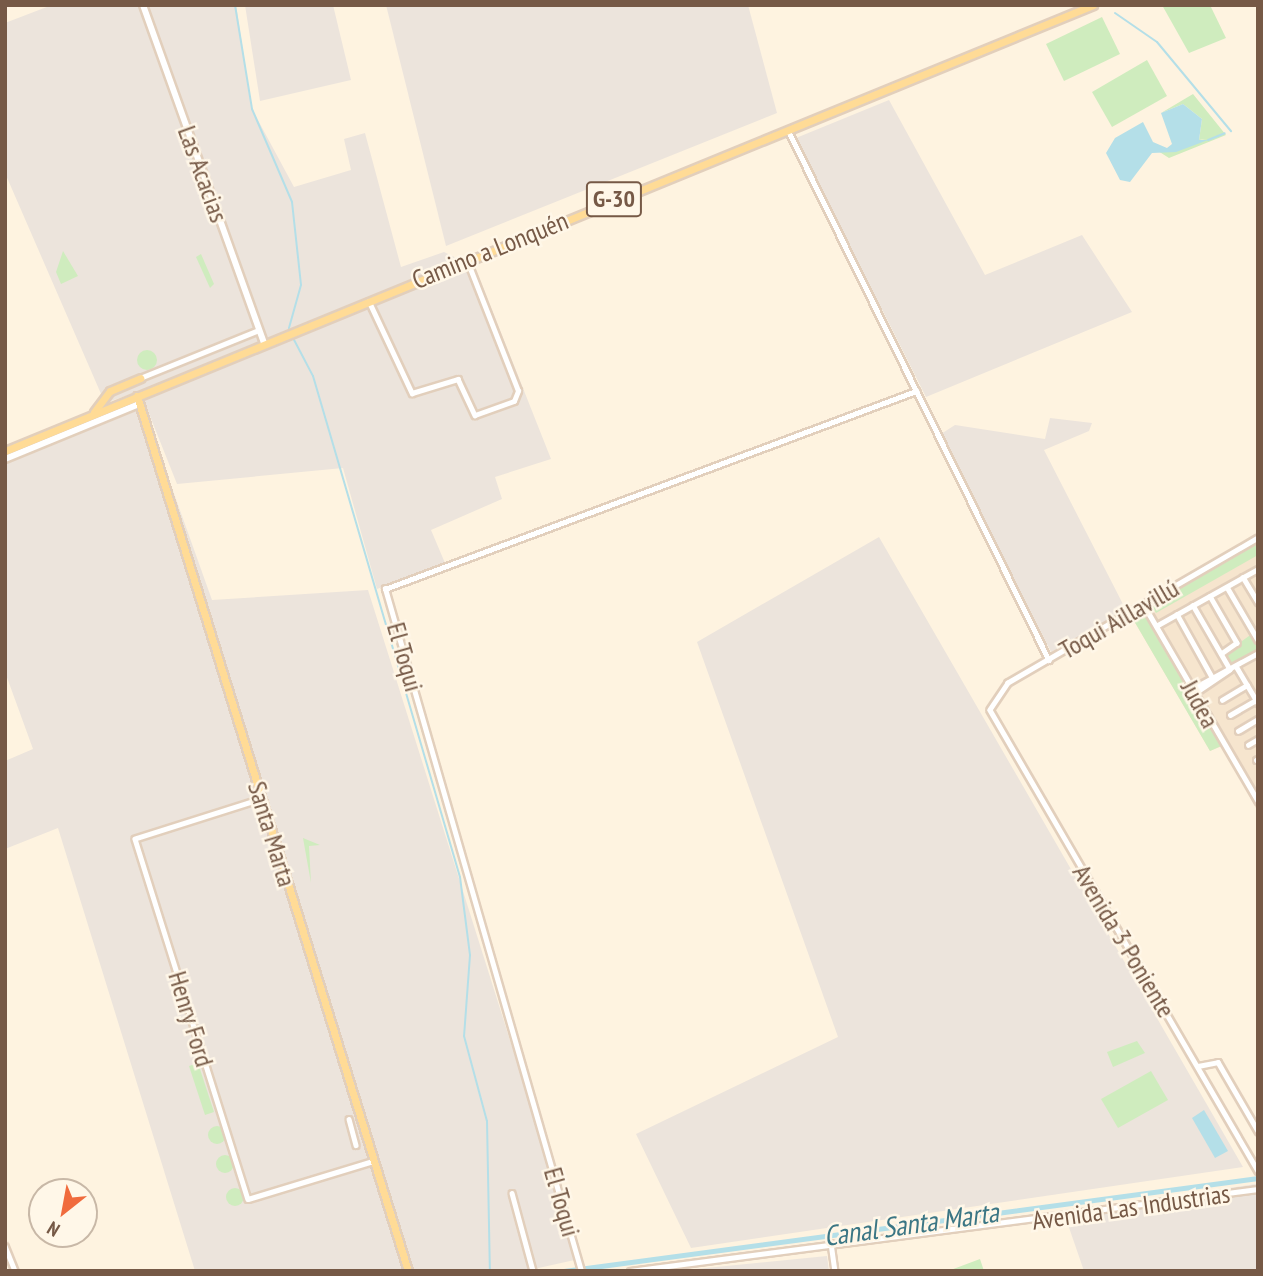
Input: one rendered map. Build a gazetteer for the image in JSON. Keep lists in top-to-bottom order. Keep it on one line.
{"streets":{"main road":["Las Acacias","G-30","Camino a Lonquén","Santa Marta"],"street":["Toqui Aillavillú","El Toqui","Judea","Avenida 3 Poniente","Henry Ford","Avenida Las Industrias"]},"crossings":[["Las Acacias","Camino a Lonquén"],["Camino a Lonquén","Santa Marta"],["Toqui Aillavillú","Judea"],["Toqui Aillavillú","Avenida 3 Poniente"],["Santa Marta","Henry Ford"]],"water":["Canal Santa Marta"],"north":"bottom left"}
